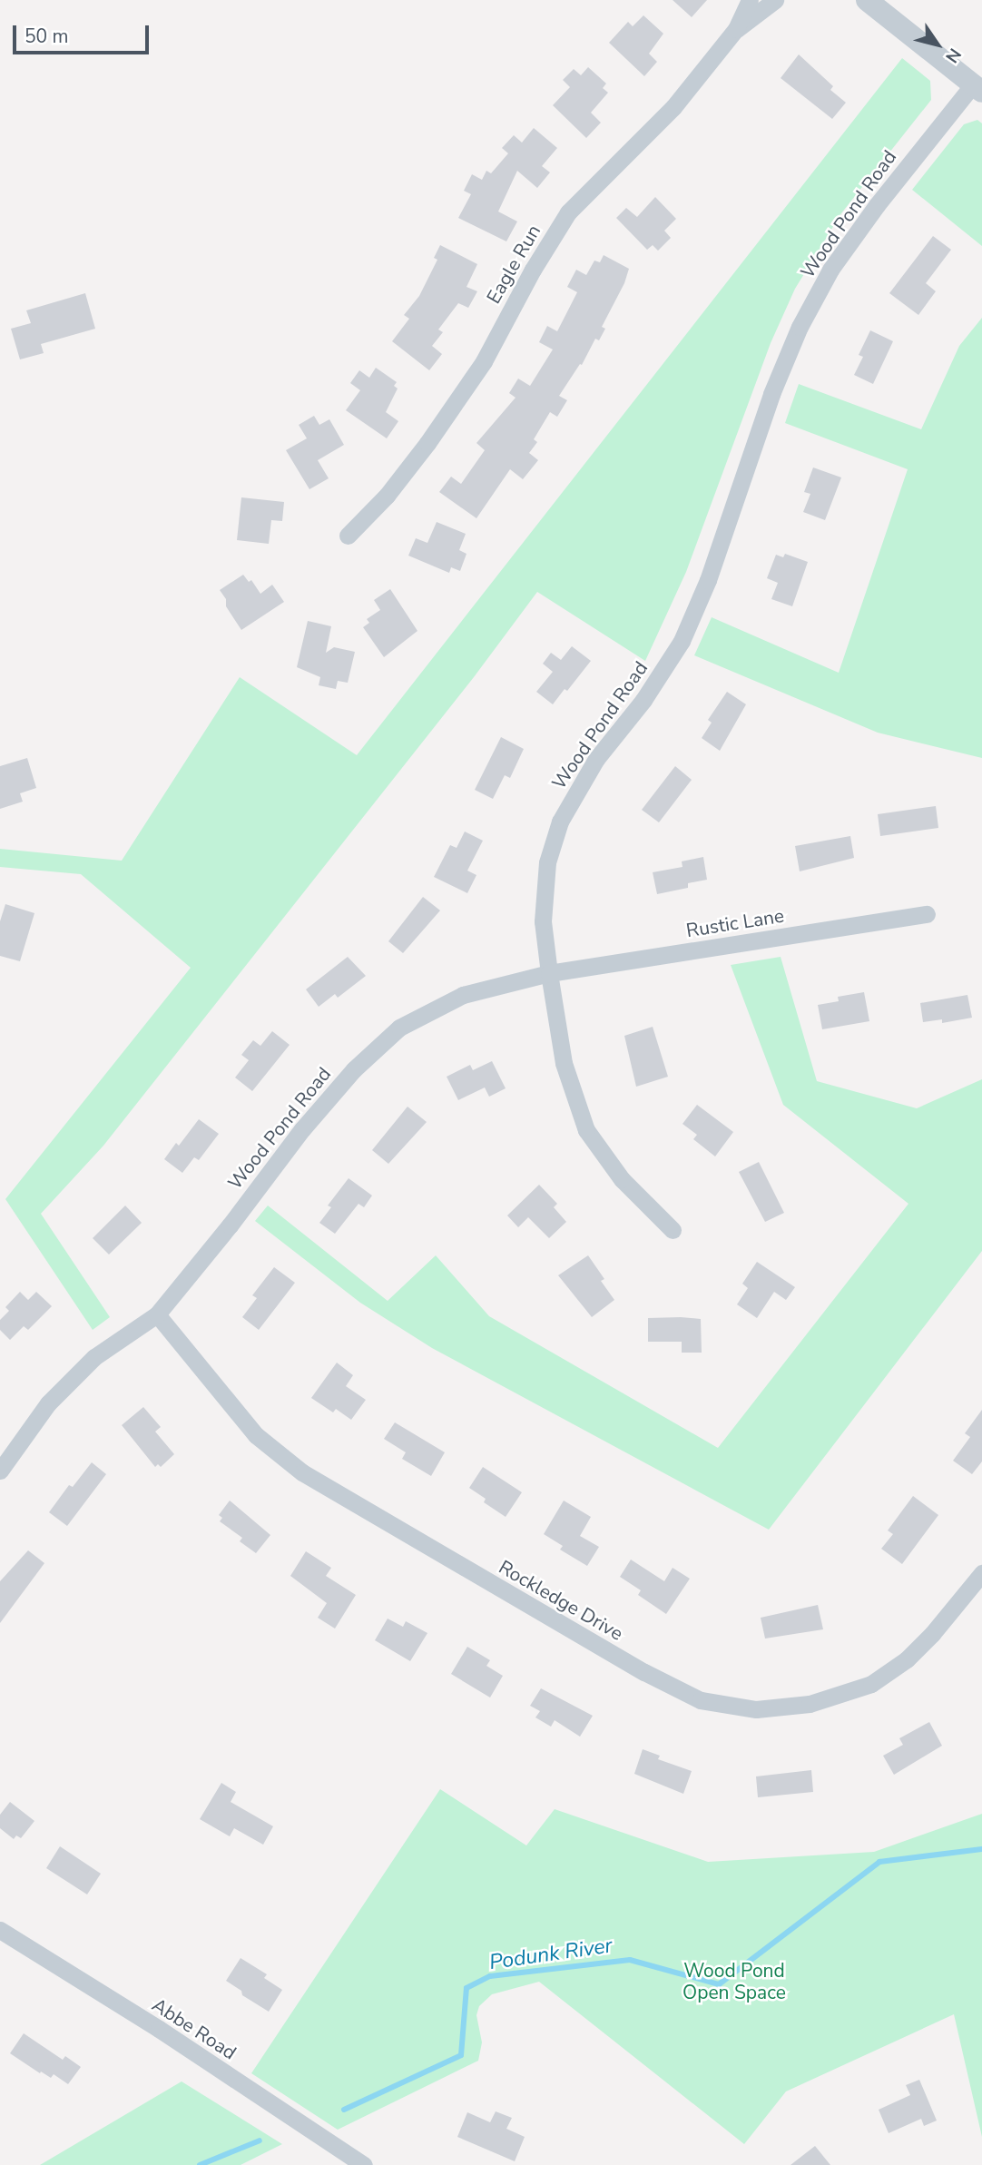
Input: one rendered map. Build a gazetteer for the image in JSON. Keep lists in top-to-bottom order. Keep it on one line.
{"streets":{"street":["Wood Pond Road","Eagle Run","Rustic Lane","Rockledge Drive","Abbe Road"]},"crossings":[["Wood Pond Road","Rustic Lane"],["Wood Pond Road","Rockledge Drive"]],"water":["Podunk River"],"parks":["Wood Pond Open Space"],"scale_bar":"50 m","north":"bottom right"}
